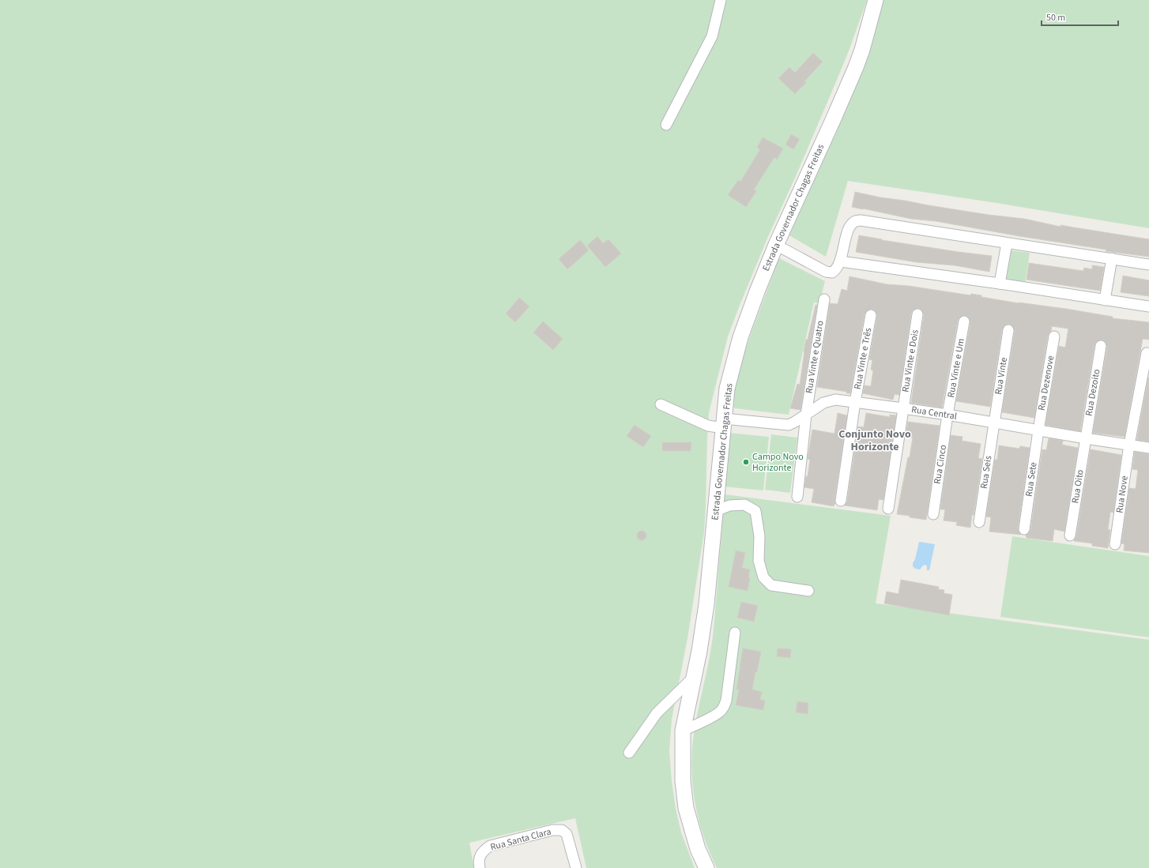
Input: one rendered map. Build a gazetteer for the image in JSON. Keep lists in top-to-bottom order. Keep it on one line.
{"streets":{"main road":["Estrada Governador Chagas Freitas"],"street":["Rua Vinte e Quatro","Rua Vinte e Três","Rua Vinte e Dois","Rua Vinte e Um","Rua Vinte","Rua Dezenove","Rua Dezoito","Rua Central","Rua Cinco","Rua Seis","Rua Sete","Rua Oito","Rua Nove","Rua Santa Clara"]},"crossings":[["Estrada Governador Chagas Freitas","Rua Central"],["Rua Vinte e Quatro","Rua Central"],["Rua Vinte e Três","Rua Central"],["Rua Vinte e Dois","Rua Central"],["Rua Vinte e Um","Rua Central"],["Rua Vinte e Um","Rua Cinco"],["Rua Vinte","Rua Central"],["Rua Vinte","Rua Seis"],["Rua Dezenove","Rua Central"],["Rua Dezenove","Rua Sete"],["Rua Dezoito","Rua Central"],["Rua Dezoito","Rua Oito"],["Rua Central","Rua Cinco"],["Rua Central","Rua Seis"],["Rua Central","Rua Sete"],["Rua Central","Rua Oito"],["Rua Central","Rua Nove"]],"districts":["Conjunto Novo Horizonte"],"places":["Campo Novo Horizonte"],"scale_bar":"50 m"}
